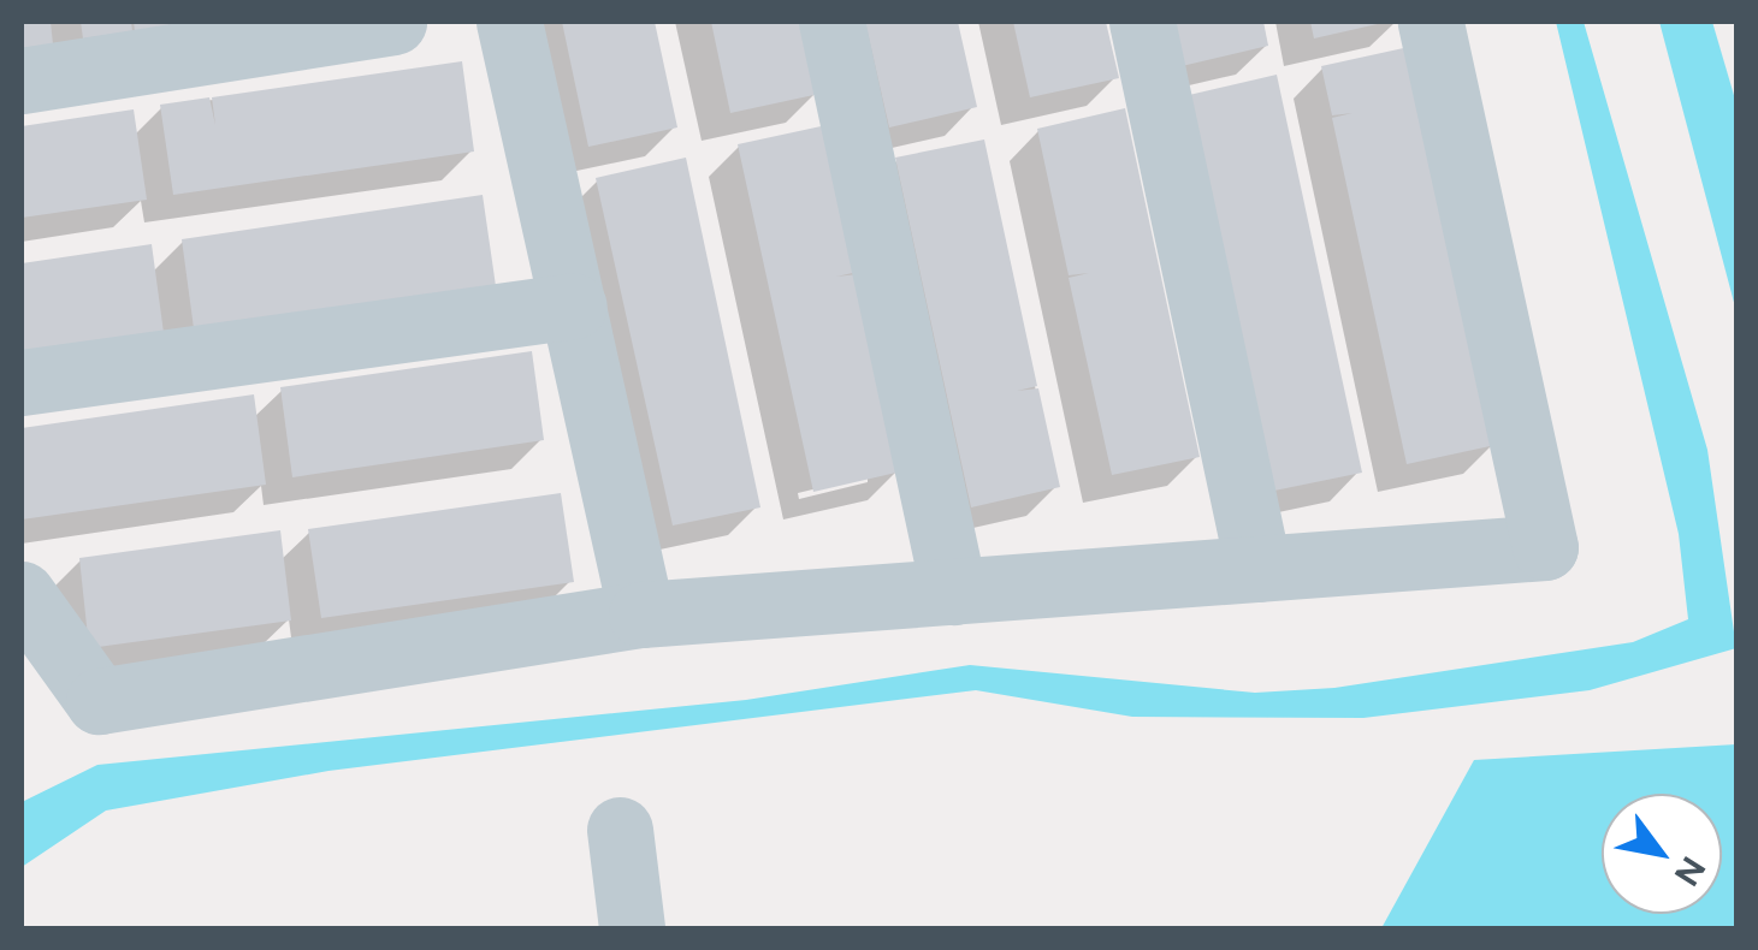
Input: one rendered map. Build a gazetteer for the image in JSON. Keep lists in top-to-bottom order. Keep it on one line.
{"north":"bottom right"}
